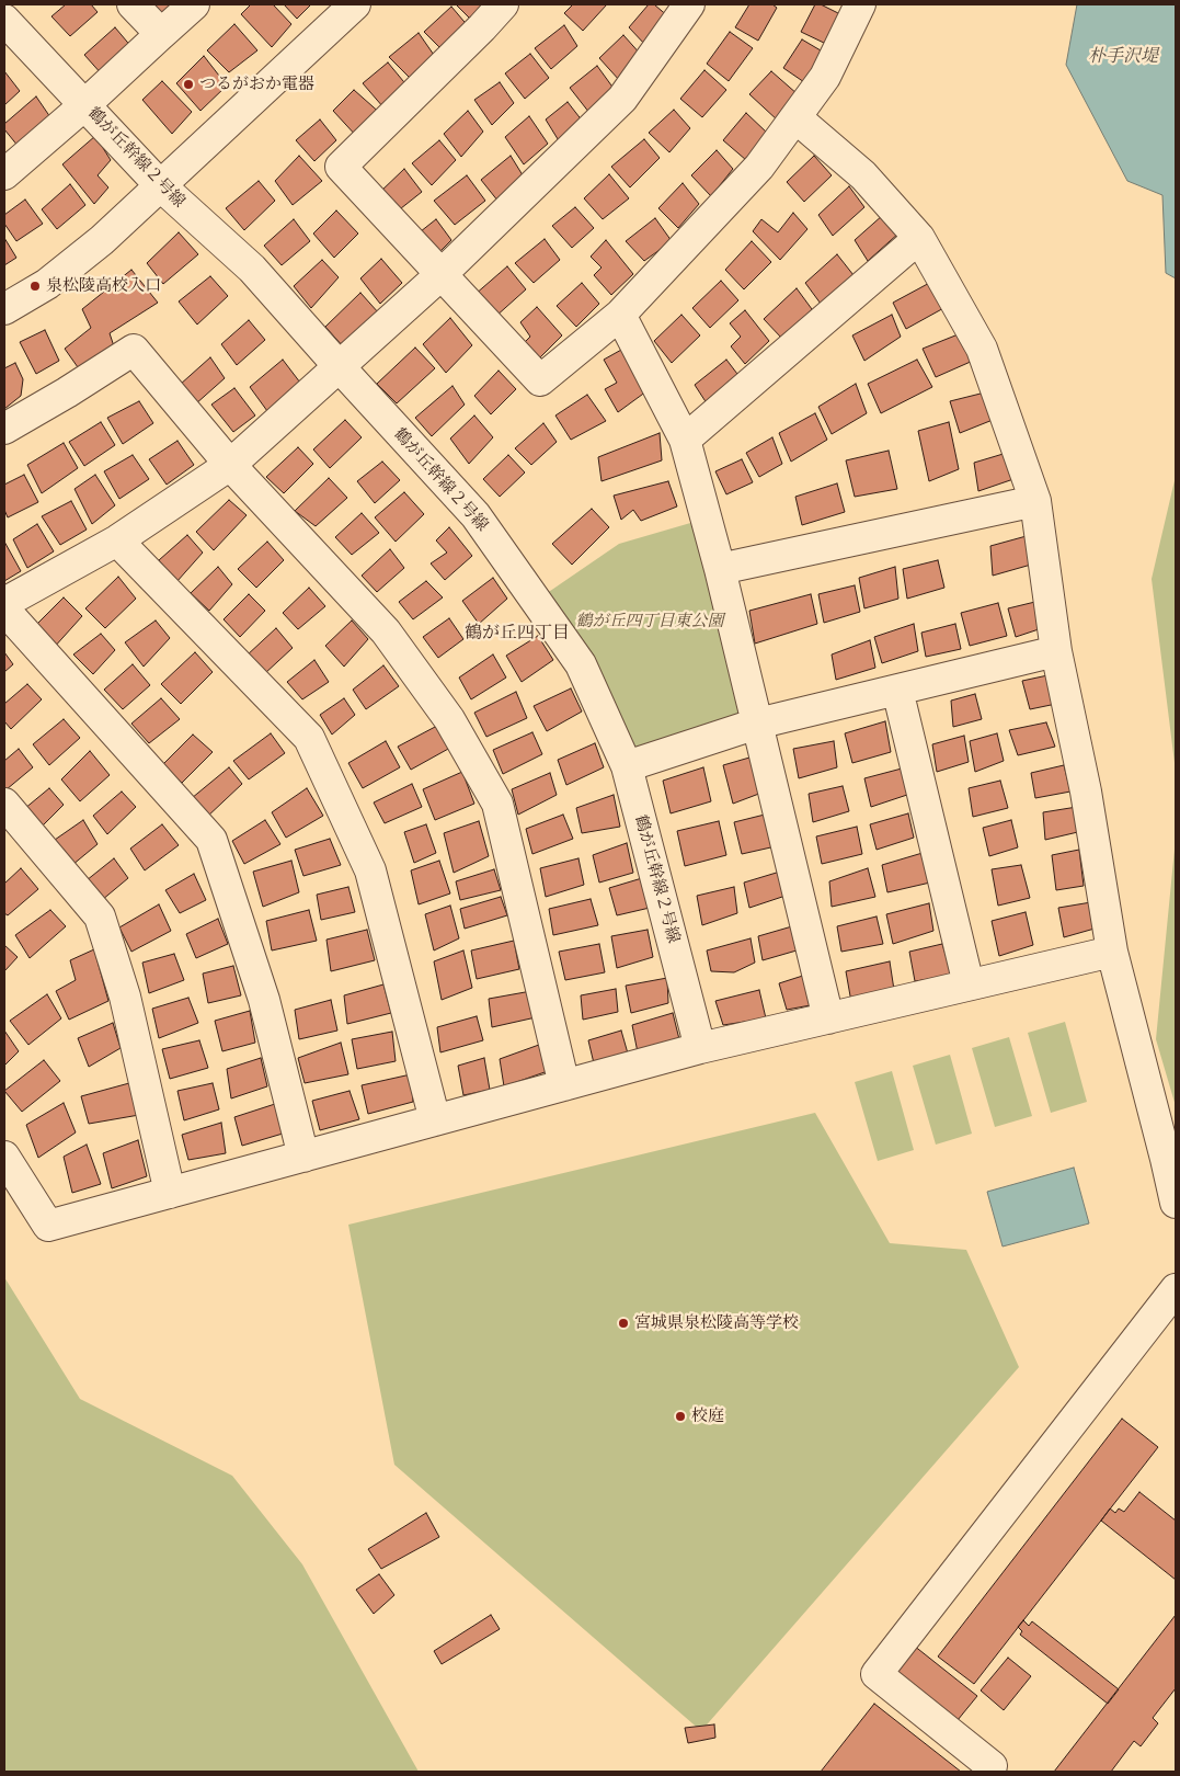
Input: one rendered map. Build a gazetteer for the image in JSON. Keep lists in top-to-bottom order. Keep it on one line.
{"streets":{"street":["鶴が丘幹線２号線"]},"districts":["鶴が丘四丁目"],"water":["朴手沢堤"],"parks":["鶴が丘四丁目東公園"],"places":["つるがおか電器","泉松陵高校入口","宮城県泉松陵高等学校","校庭"]}
